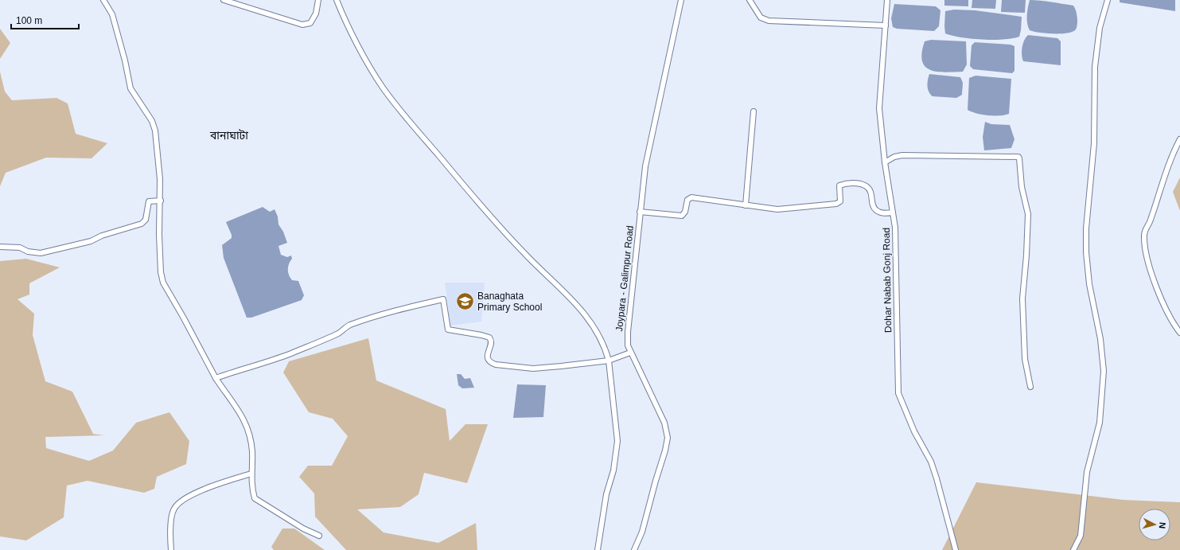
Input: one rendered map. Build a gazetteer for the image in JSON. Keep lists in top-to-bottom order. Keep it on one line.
{"streets":{"street":["Joypara - Galimpur Road","Dohar Nabab Gonj Road"]},"districts":["বানাঘাটা"],"places":{"school or university":["Banaghata Primary School"]},"scale_bar":"100 m","north":"right"}
